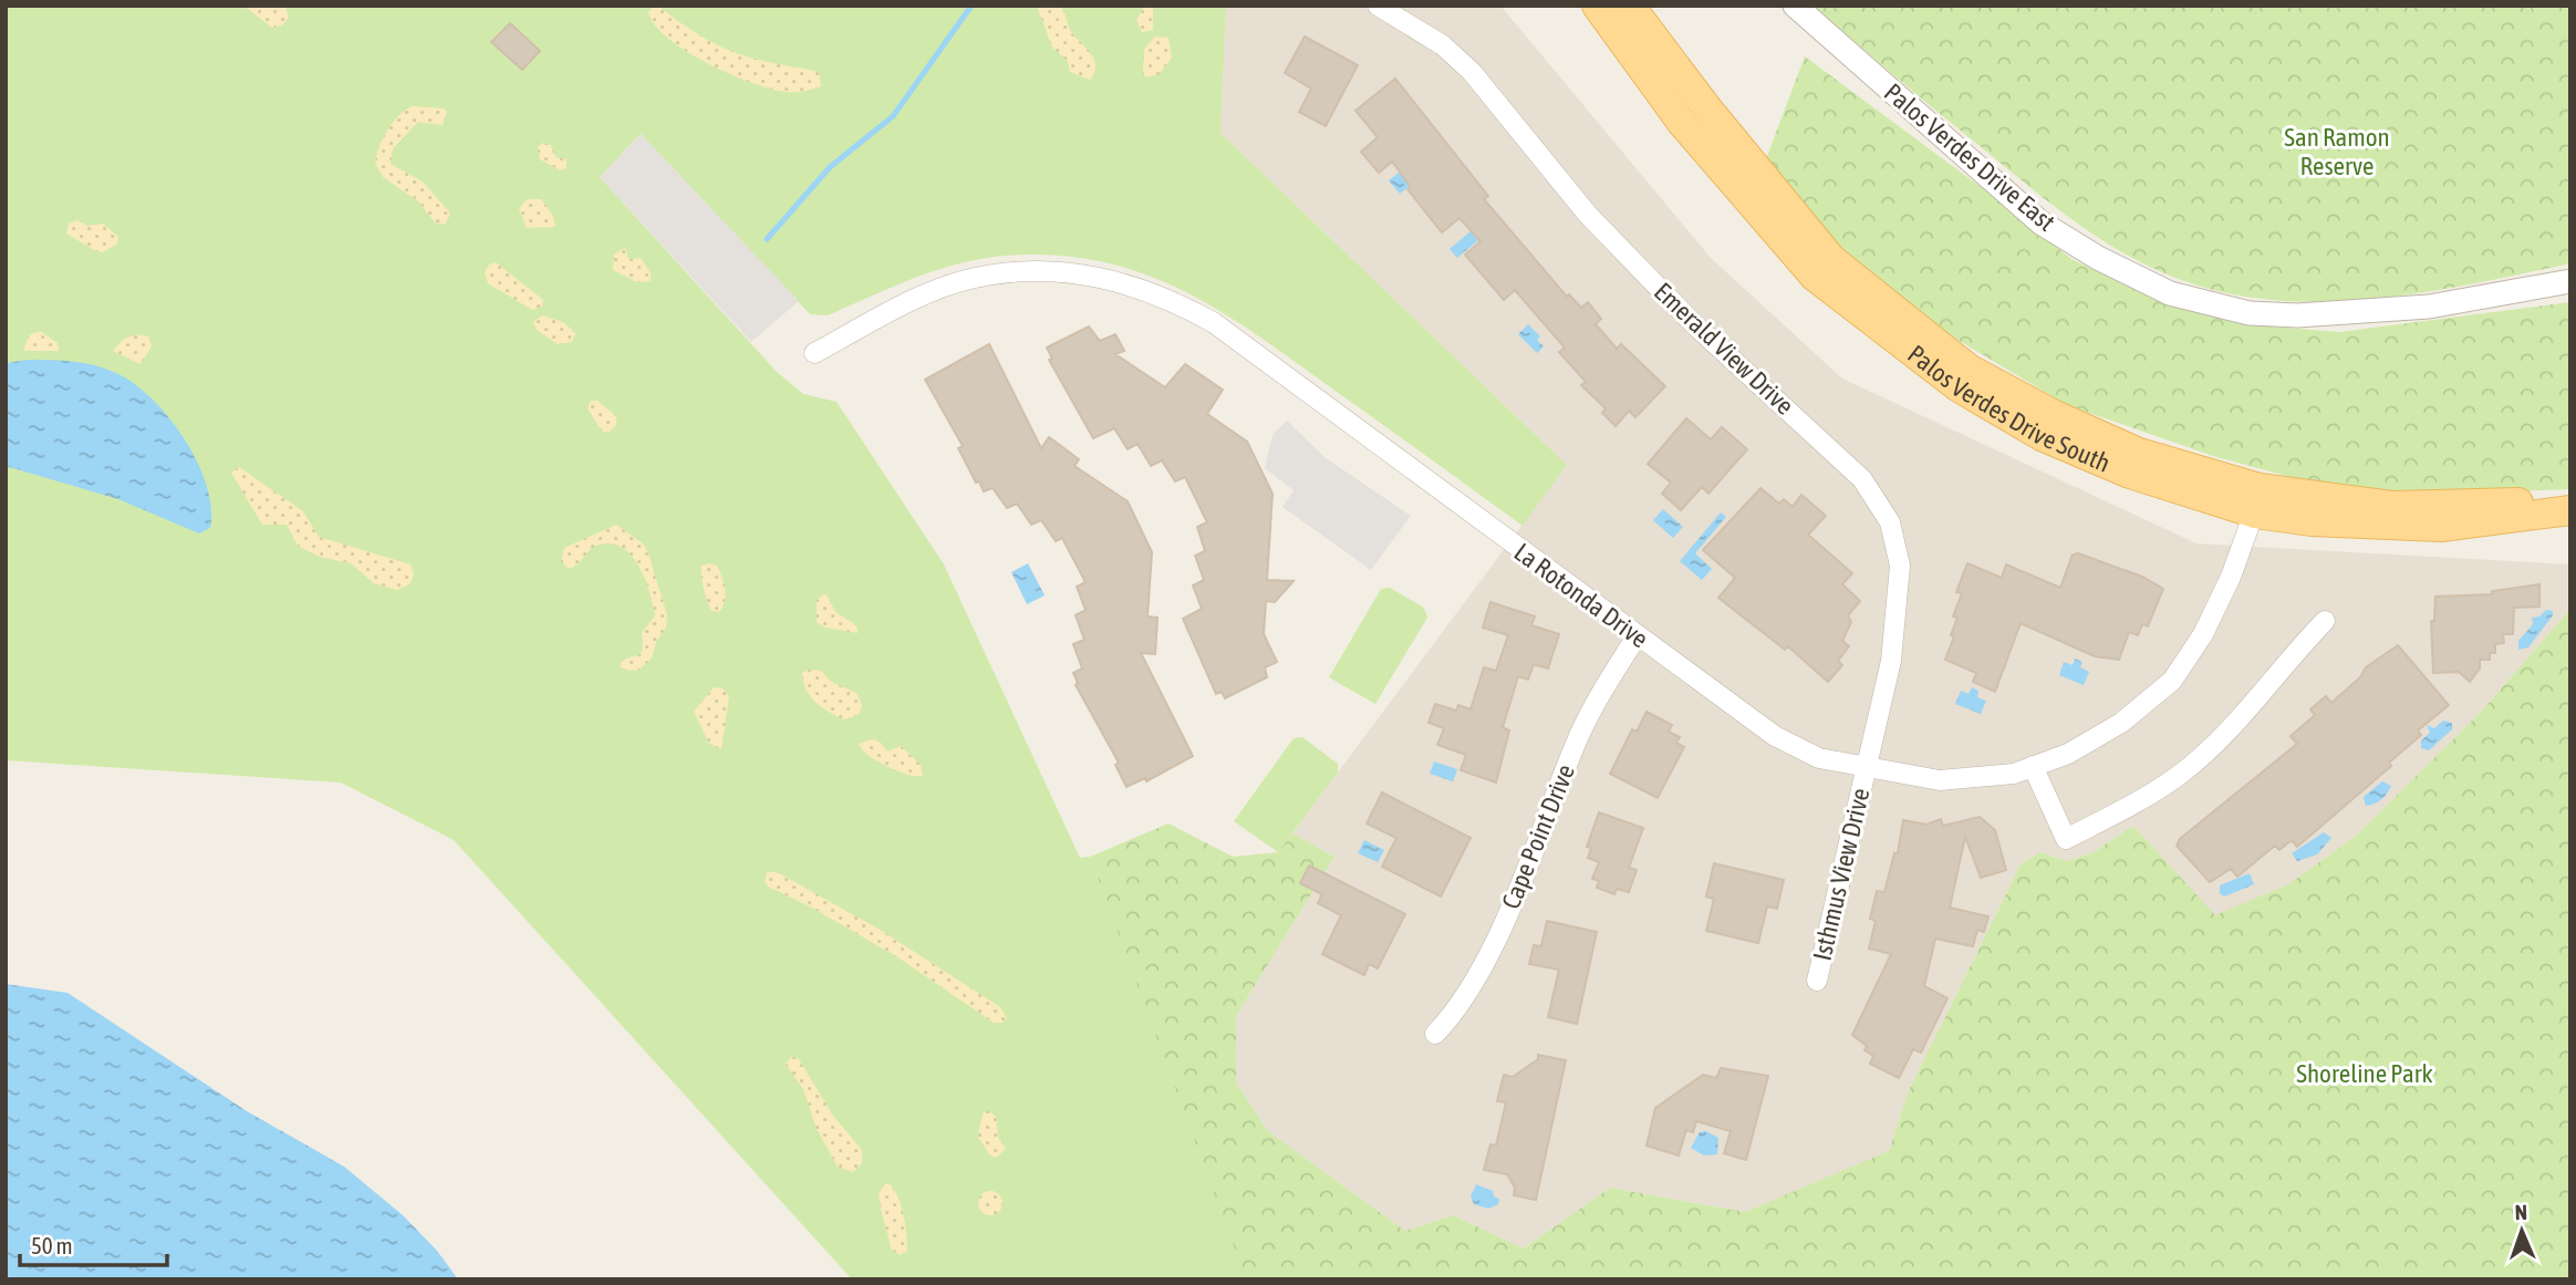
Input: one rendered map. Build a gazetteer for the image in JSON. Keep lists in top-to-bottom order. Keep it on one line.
{"streets":{"main road":["Palos Verdes Drive South"],"street":["Palos Verdes Drive East","Emerald View Drive","La Rotonda Drive","Cape Point Drive","Isthmus View Drive"]},"crossings":[["Emerald View Drive","La Rotonda Drive"],["Emerald View Drive","Isthmus View Drive"],["Palos Verdes Drive South","La Rotonda Drive"],["La Rotonda Drive","Cape Point Drive"],["La Rotonda Drive","Isthmus View Drive"]],"parks":["San Ramon Reserve","Shoreline Park"],"scale_bar":"50 m","north":"top"}
